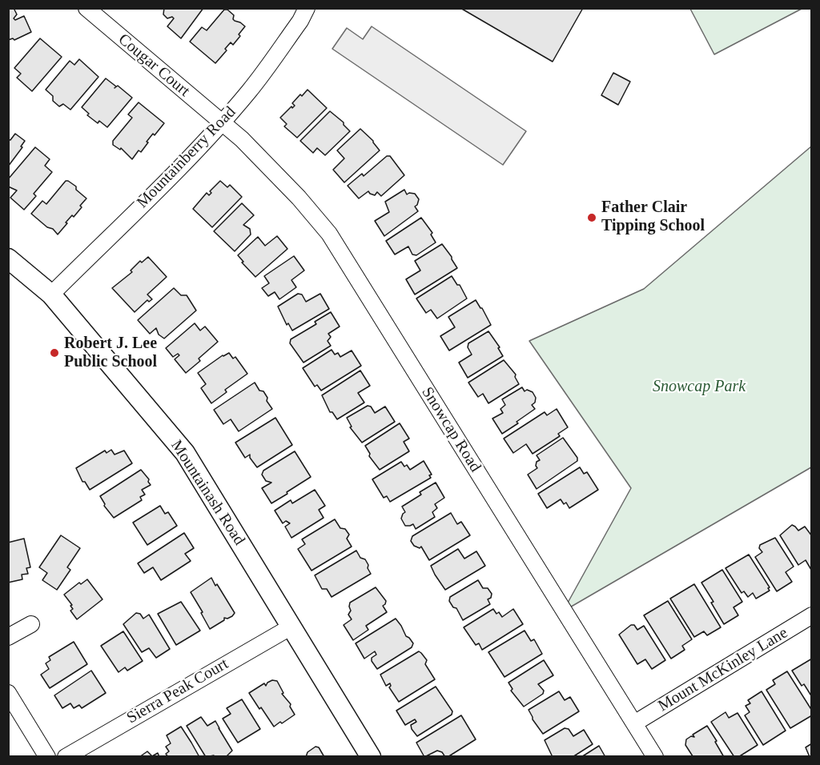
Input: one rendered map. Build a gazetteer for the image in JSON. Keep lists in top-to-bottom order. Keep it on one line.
{"streets":{"street":["Cougar Court","Mountainberry Road","Snowcap Road","Mountainash Road","Mount McKinley Lane","Sierra Peak Court"]},"crossings":[["Cougar Court","Mountainberry Road"],["Cougar Court","Snowcap Road"],["Mountainberry Road","Snowcap Road"],["Mountainberry Road","Mountainash Road"],["Snowcap Road","Mount McKinley Lane"],["Mountainash Road","Sierra Peak Court"]],"parks":["Snowcap Park"],"places":["Father Clair Tipping School","Robert J. Lee Public School"]}
